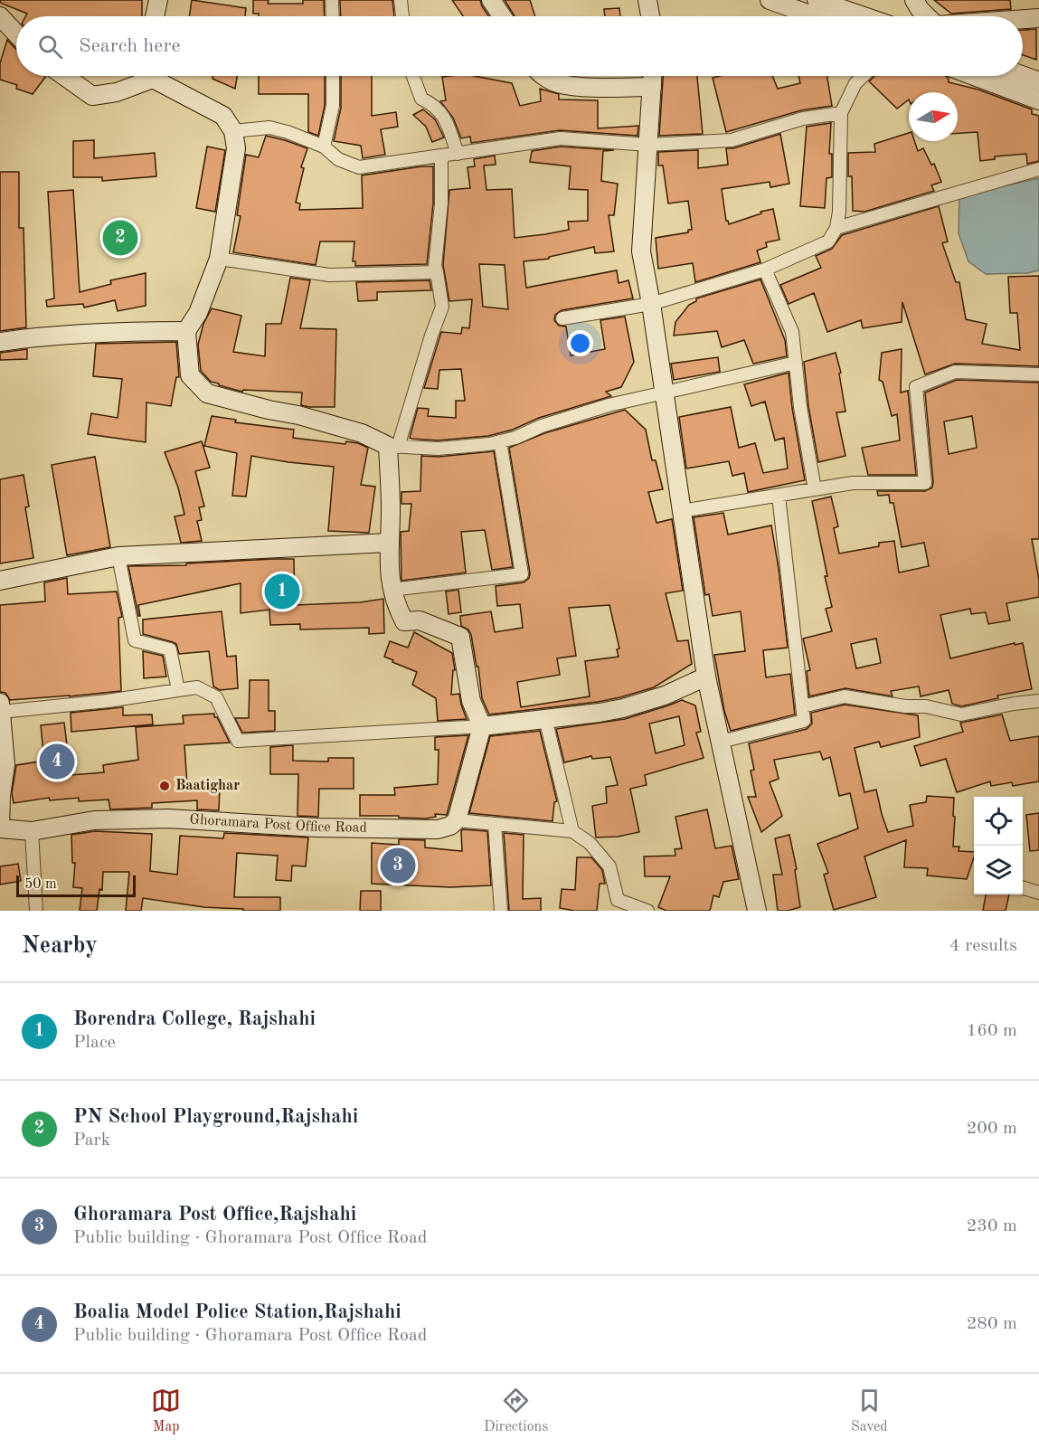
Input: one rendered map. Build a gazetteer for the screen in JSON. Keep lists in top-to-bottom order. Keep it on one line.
{"streets":{"street":["Ghoramara Post Office Road"]},"places":["Baatighar"],"scale_bar":"50 m","north":"right","page":{"search":"Search here","pins":["2","1","4","3"],"scale":"50 m","heading":["Nearby","4 results"],"list":[{"mark":"1","name":"Borendra College, Rajshahi","note":"Place","value":"160 m"},{"mark":"2","name":"PN School Playground,Rajshahi","note":"Park","value":"200 m"},{"mark":"3","name":"Ghoramara Post Office,Rajshahi","note":"Public building · Ghoramara Post Office Road","value":"230 m"},{"mark":"4","name":"Boalia Model Police Station,Rajshahi","note":"Public building · Ghoramara Post Office Road","value":"280 m"}],"nav":["Map","Directions","Saved"]}}
